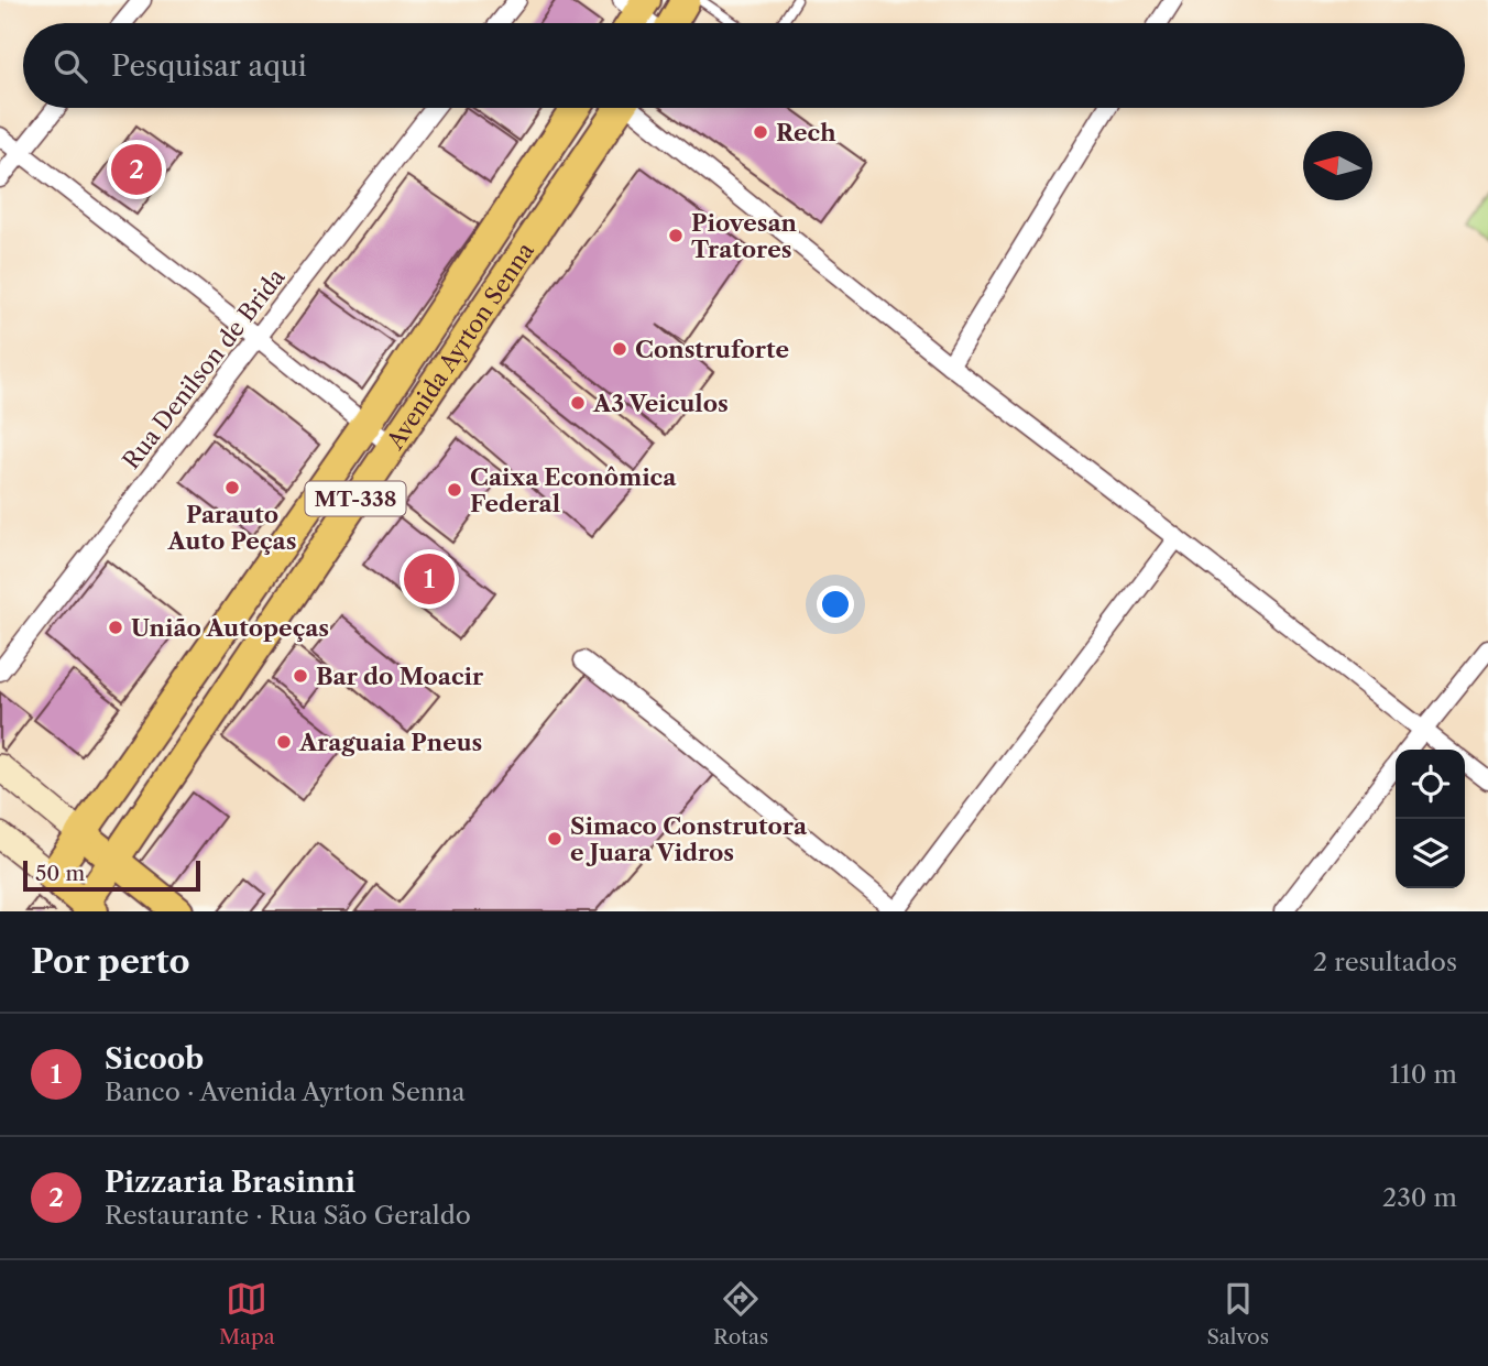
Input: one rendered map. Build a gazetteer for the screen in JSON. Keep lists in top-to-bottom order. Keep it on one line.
{"streets":{"main road":["Avenida Ayrton Senna","MT-338"],"street":["Rua Denilson de Brida"]},"places":["Rech","Piovesan Tratores","Construforte","A3 Veiculos","Parauto Auto Peças","Caixa Econômica Federal","União Autopeças","Bar do Moacir","Araguaia Pneus","Simaco Construtora e Juara Vidros"],"scale_bar":"50 m","north":"left","page":{"search":"Pesquisar aqui","pins":["2","1"],"scale":"50 m","heading":["Por perto","2 resultados"],"list":[{"mark":"1","name":"Sicoob","note":"Banco · Avenida Ayrton Senna","value":"110 m"},{"mark":"2","name":"Pizzaria Brasinni","note":"Restaurante · Rua São Geraldo","value":"230 m"}],"nav":["Mapa","Rotas","Salvos"]}}
